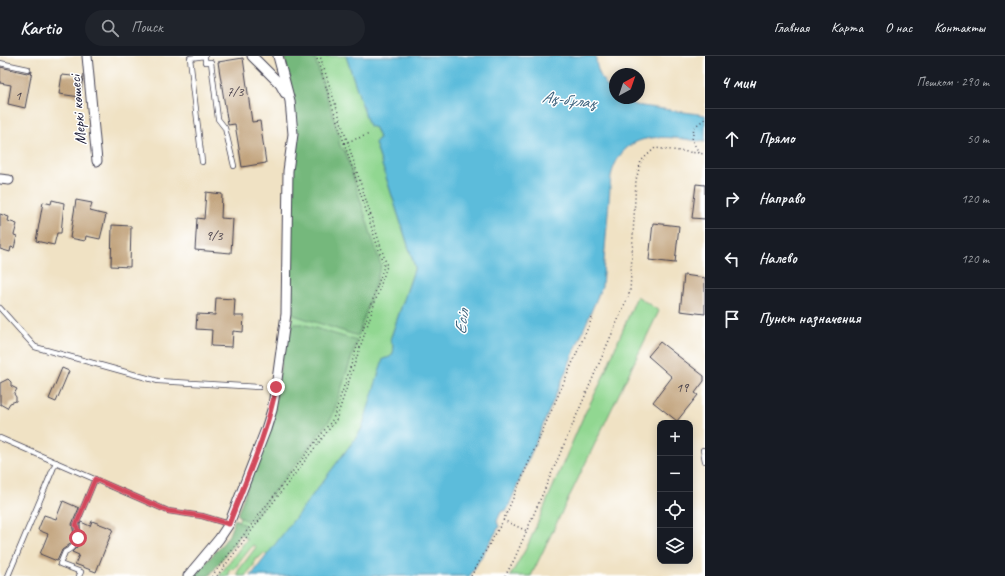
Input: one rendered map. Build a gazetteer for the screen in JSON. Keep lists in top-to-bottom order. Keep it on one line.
{"streets":{"street":["Меркі көшесі"]},"water":["Ақ-бұлақ","Есіл"],"house_numbers":["7/3","1","9/3","19"],"north":"top right","page":{"header":"Kartio","search":"Поиск","nav":["Главная","Карта","О нас","Контакты"],"heading":["4 мин","Пешком · 290 m"],"list":[["Прямо","50 m"],["Направо","120 m"],["Налево","120 m"],"Пункт назначения"],"map_buttons":["+","−"]}}
